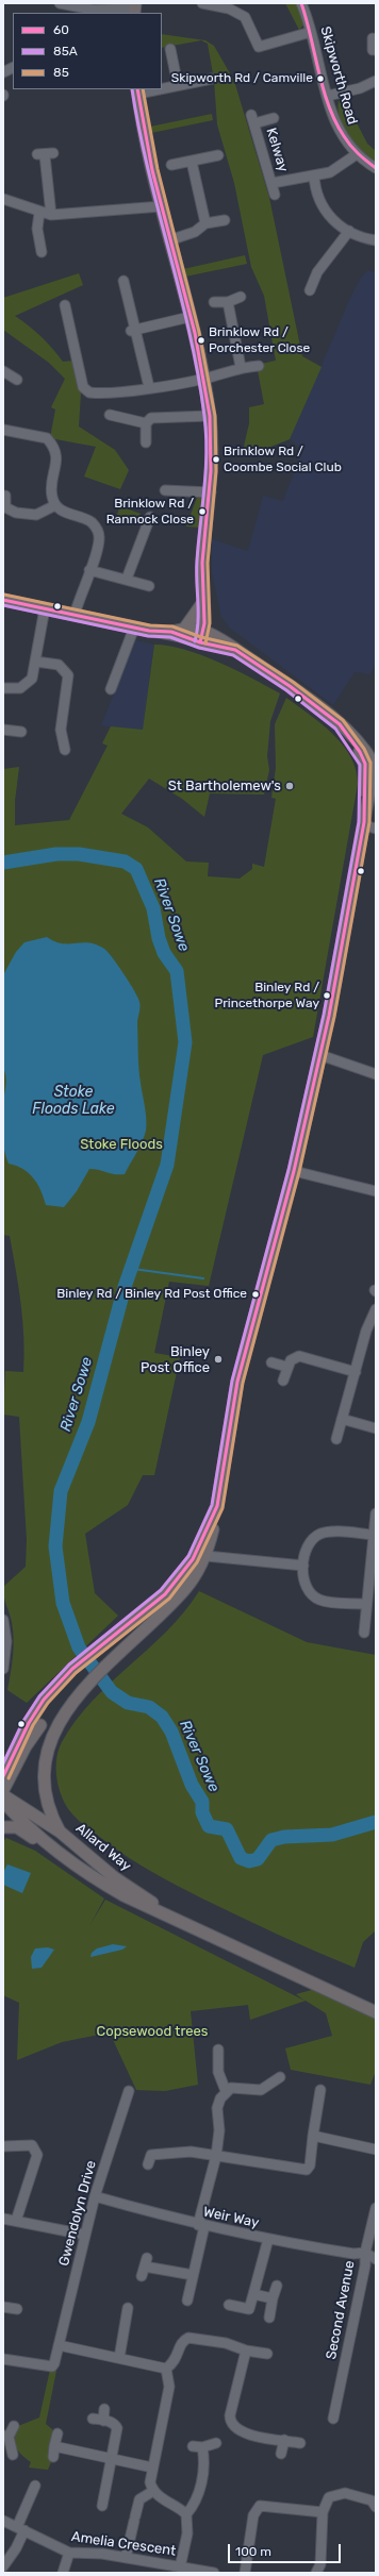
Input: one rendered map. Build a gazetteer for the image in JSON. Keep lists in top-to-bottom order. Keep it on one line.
{"streets":{"main road":["Allard Way"],"street":["Skipworth Road","Kelway","Gwendolyn Drive","Weir Way","Second Avenue","Amelia Crescent"]},"crossings":[["Skipworth Road","Kelway"],["Gwendolyn Drive","Weir Way"],["Weir Way","Second Avenue"]],"water":["River Sowe","Stoke Floods Lake"],"parks":["Stoke Floods","Copsewood trees"],"places":["Skipworth Rd / Camville","Brinklow Rd / Porchester Close","Brinklow Rd / Coombe Social Club","Brinklow Rd / Rannock Close","St Bartholemew's","Binley Rd / Princethorpe Way","Binley Rd / Binley Rd Post Office","Binley Post Office"],"lines":["transit line 60","transit line 85A","transit line 85"],"legend":["60","85A","85"],"scale_bar":"100 m"}
